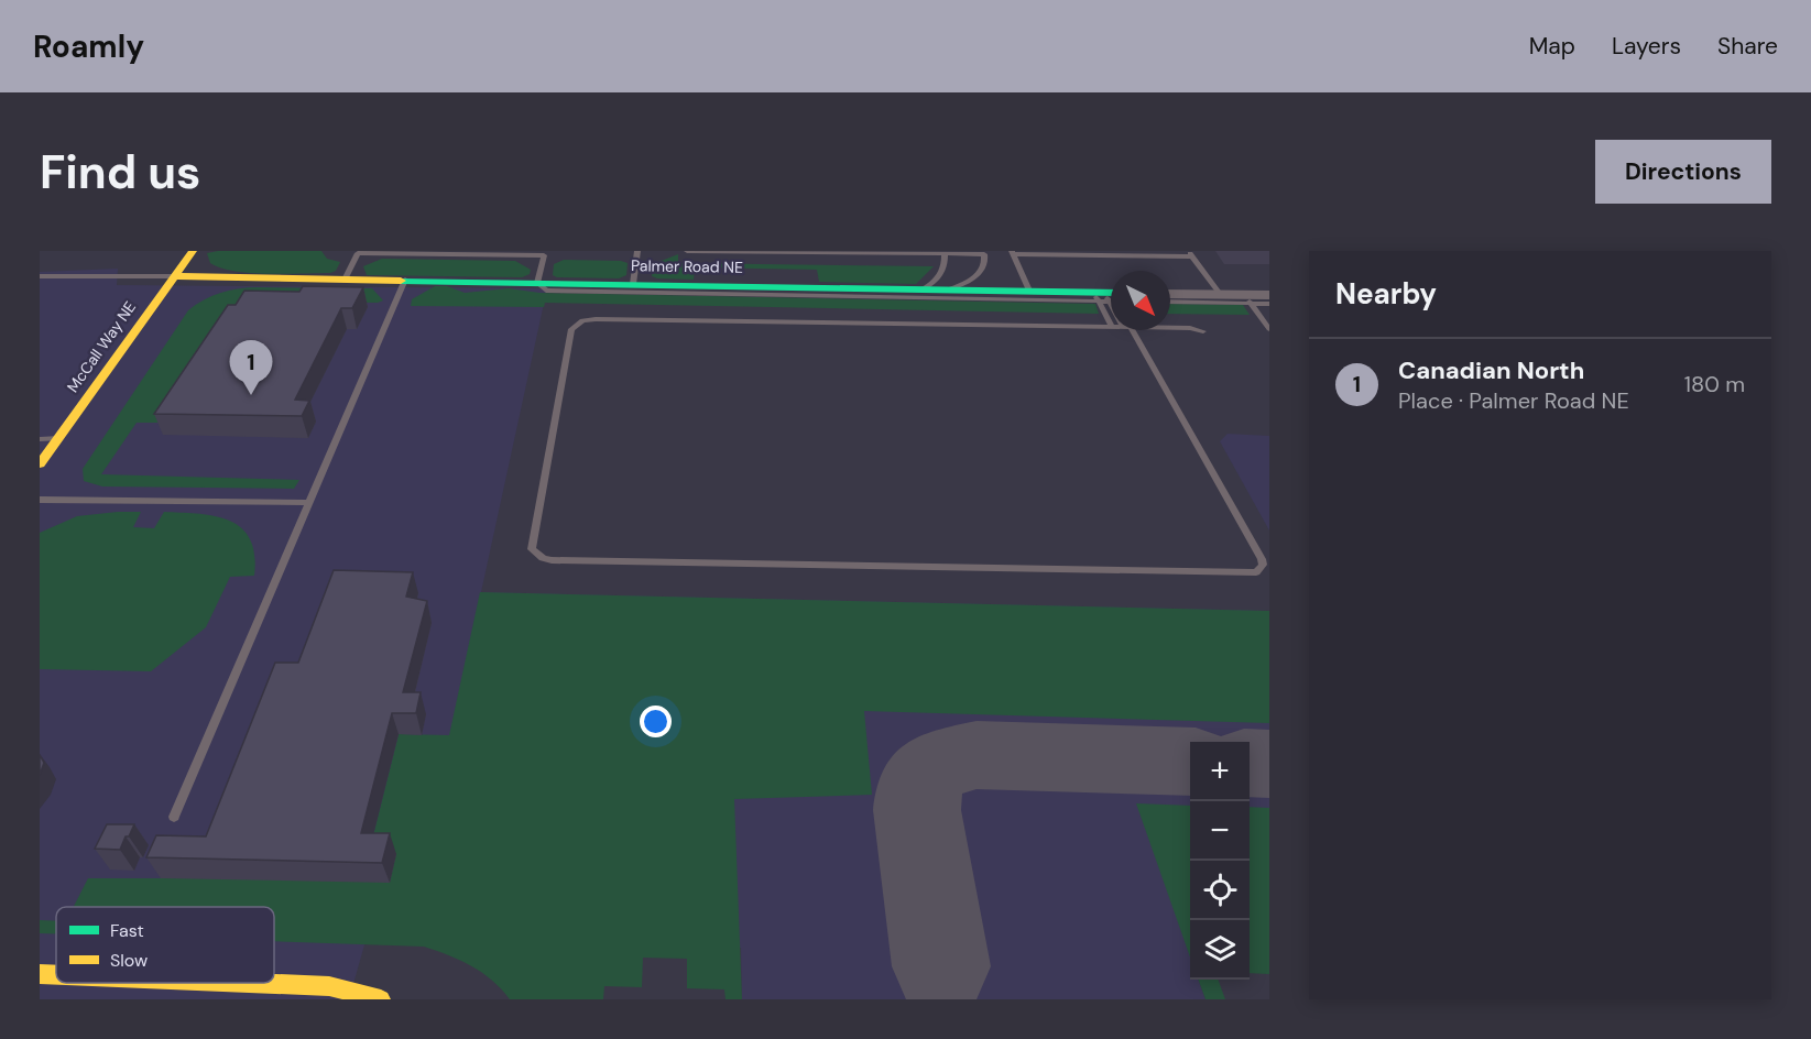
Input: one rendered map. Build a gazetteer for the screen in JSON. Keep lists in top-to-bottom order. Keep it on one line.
{"streets":{"street":["Palmer Road NE","McCall Way NE"]},"crossings":[["Palmer Road NE","McCall Way NE"]],"legend":["Fast","Slow"],"north":"bottom right","page":{"header":"Roamly","nav":["Map","Layers","Share"],"buttons":"Directions","title":"Find us","heading":"Nearby","list":[{"mark":"1","name":"Canadian North","note":"Place · Palmer Road NE","value":"180 m"}],"pins":"1","map_buttons":["+","−"]}}
